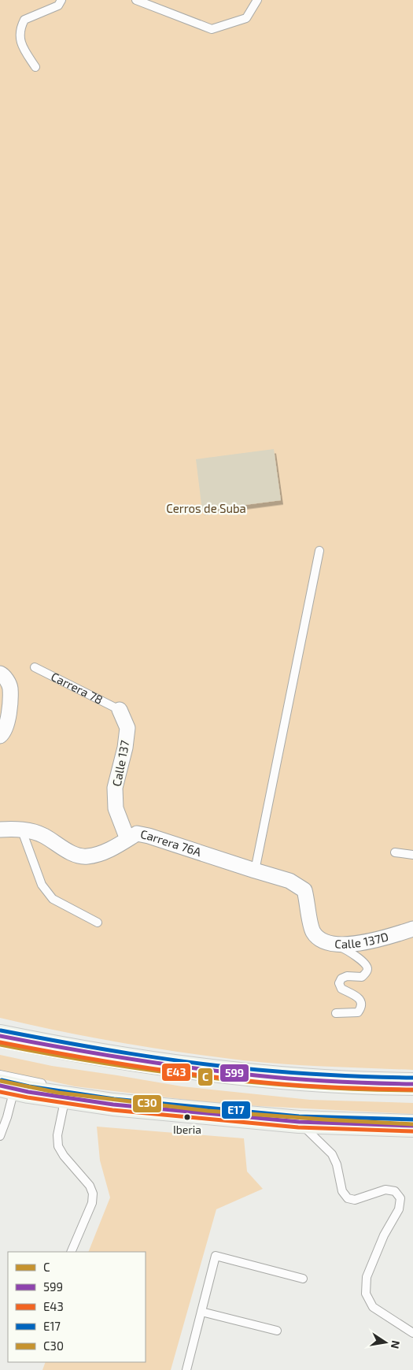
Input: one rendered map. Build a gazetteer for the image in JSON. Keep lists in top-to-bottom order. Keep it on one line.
{"streets":{"street":["Calle 137","Carrera 76A","Calle 137D"],"lane":["Carrera 78"]},"crossings":[["Carrera 78","Calle 137"],["Calle 137","Carrera 76A"],["Carrera 76A","Calle 137D"]],"parks":["Cerros de Suba"],"places":["Iberia"],"lines":["transit line E17","transit line 599","transit line E43","transit line C","transit line C30"],"legend":["C","599","E43","E17","C30"],"north":"right"}
